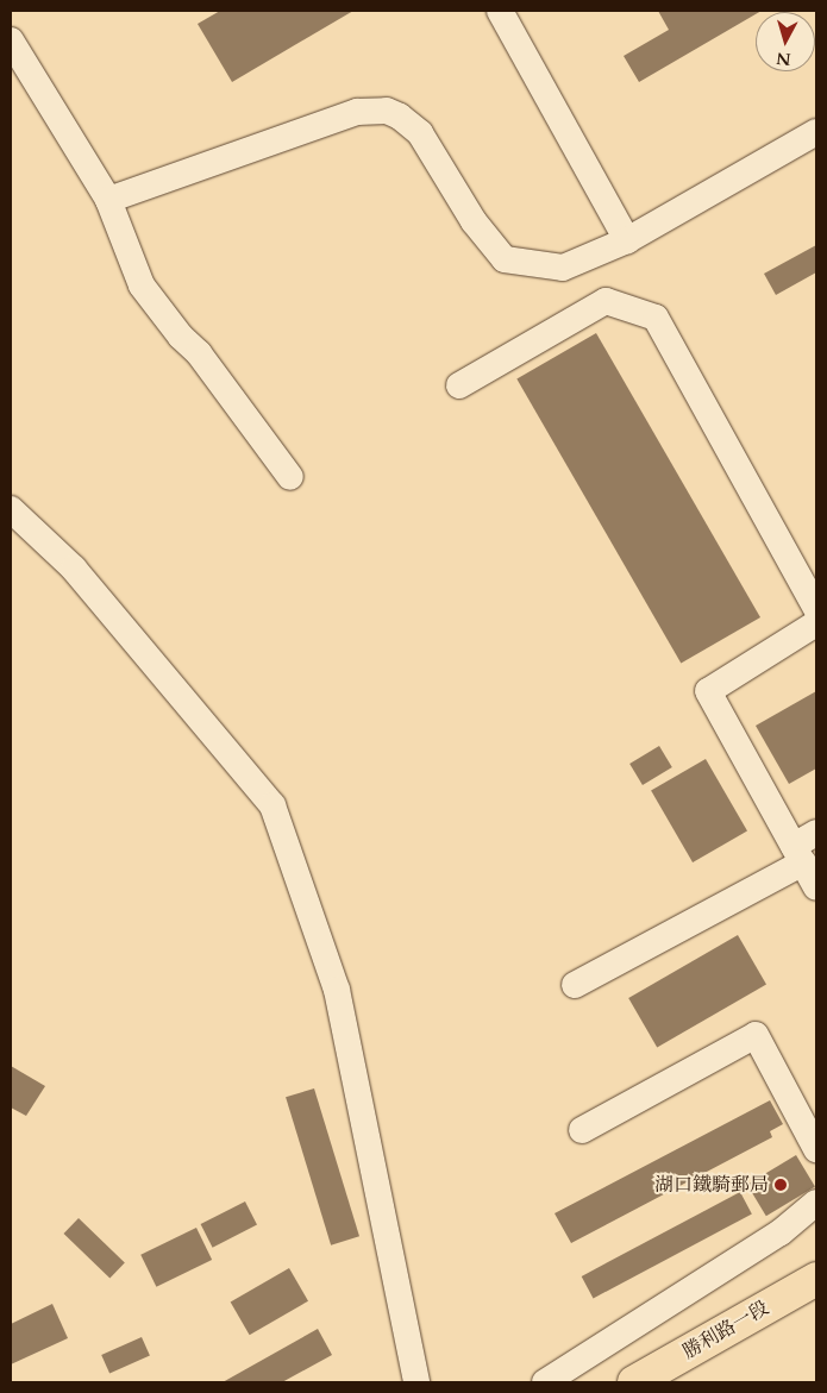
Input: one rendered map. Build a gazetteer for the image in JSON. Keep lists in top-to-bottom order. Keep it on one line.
{"streets":{"main road":["勝利路一段"]},"places":["湖口鐵騎郵局"],"north":"bottom"}
